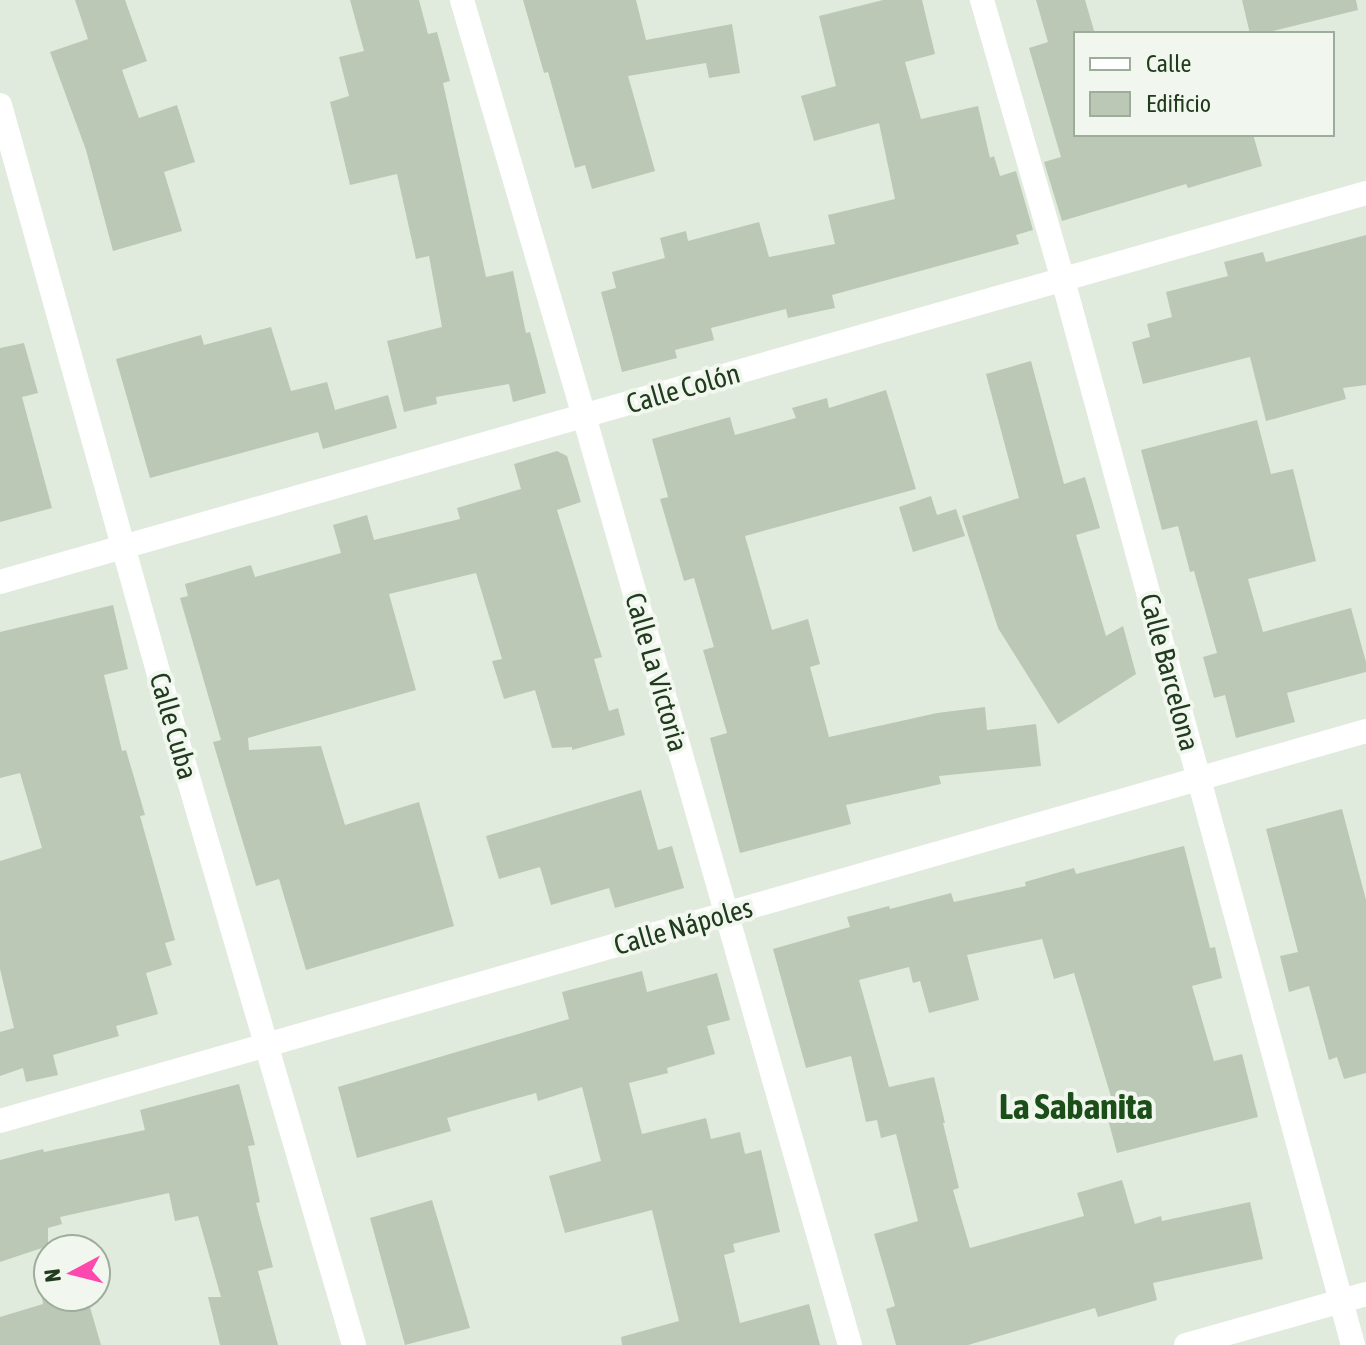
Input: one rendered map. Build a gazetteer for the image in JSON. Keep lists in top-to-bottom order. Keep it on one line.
{"streets":{"street":["Calle Colón","Calle La Victoria","Calle Barcelona","Calle Cuba","Calle Nápoles"]},"crossings":[["Calle Colón","Calle La Victoria"],["Calle Colón","Calle Barcelona"],["Calle Colón","Calle Cuba"],["Calle La Victoria","Calle Nápoles"],["Calle Barcelona","Calle Nápoles"],["Calle Cuba","Calle Nápoles"]],"districts":["La Sabanita"],"legend":["Calle","Edificio"],"north":"left"}
